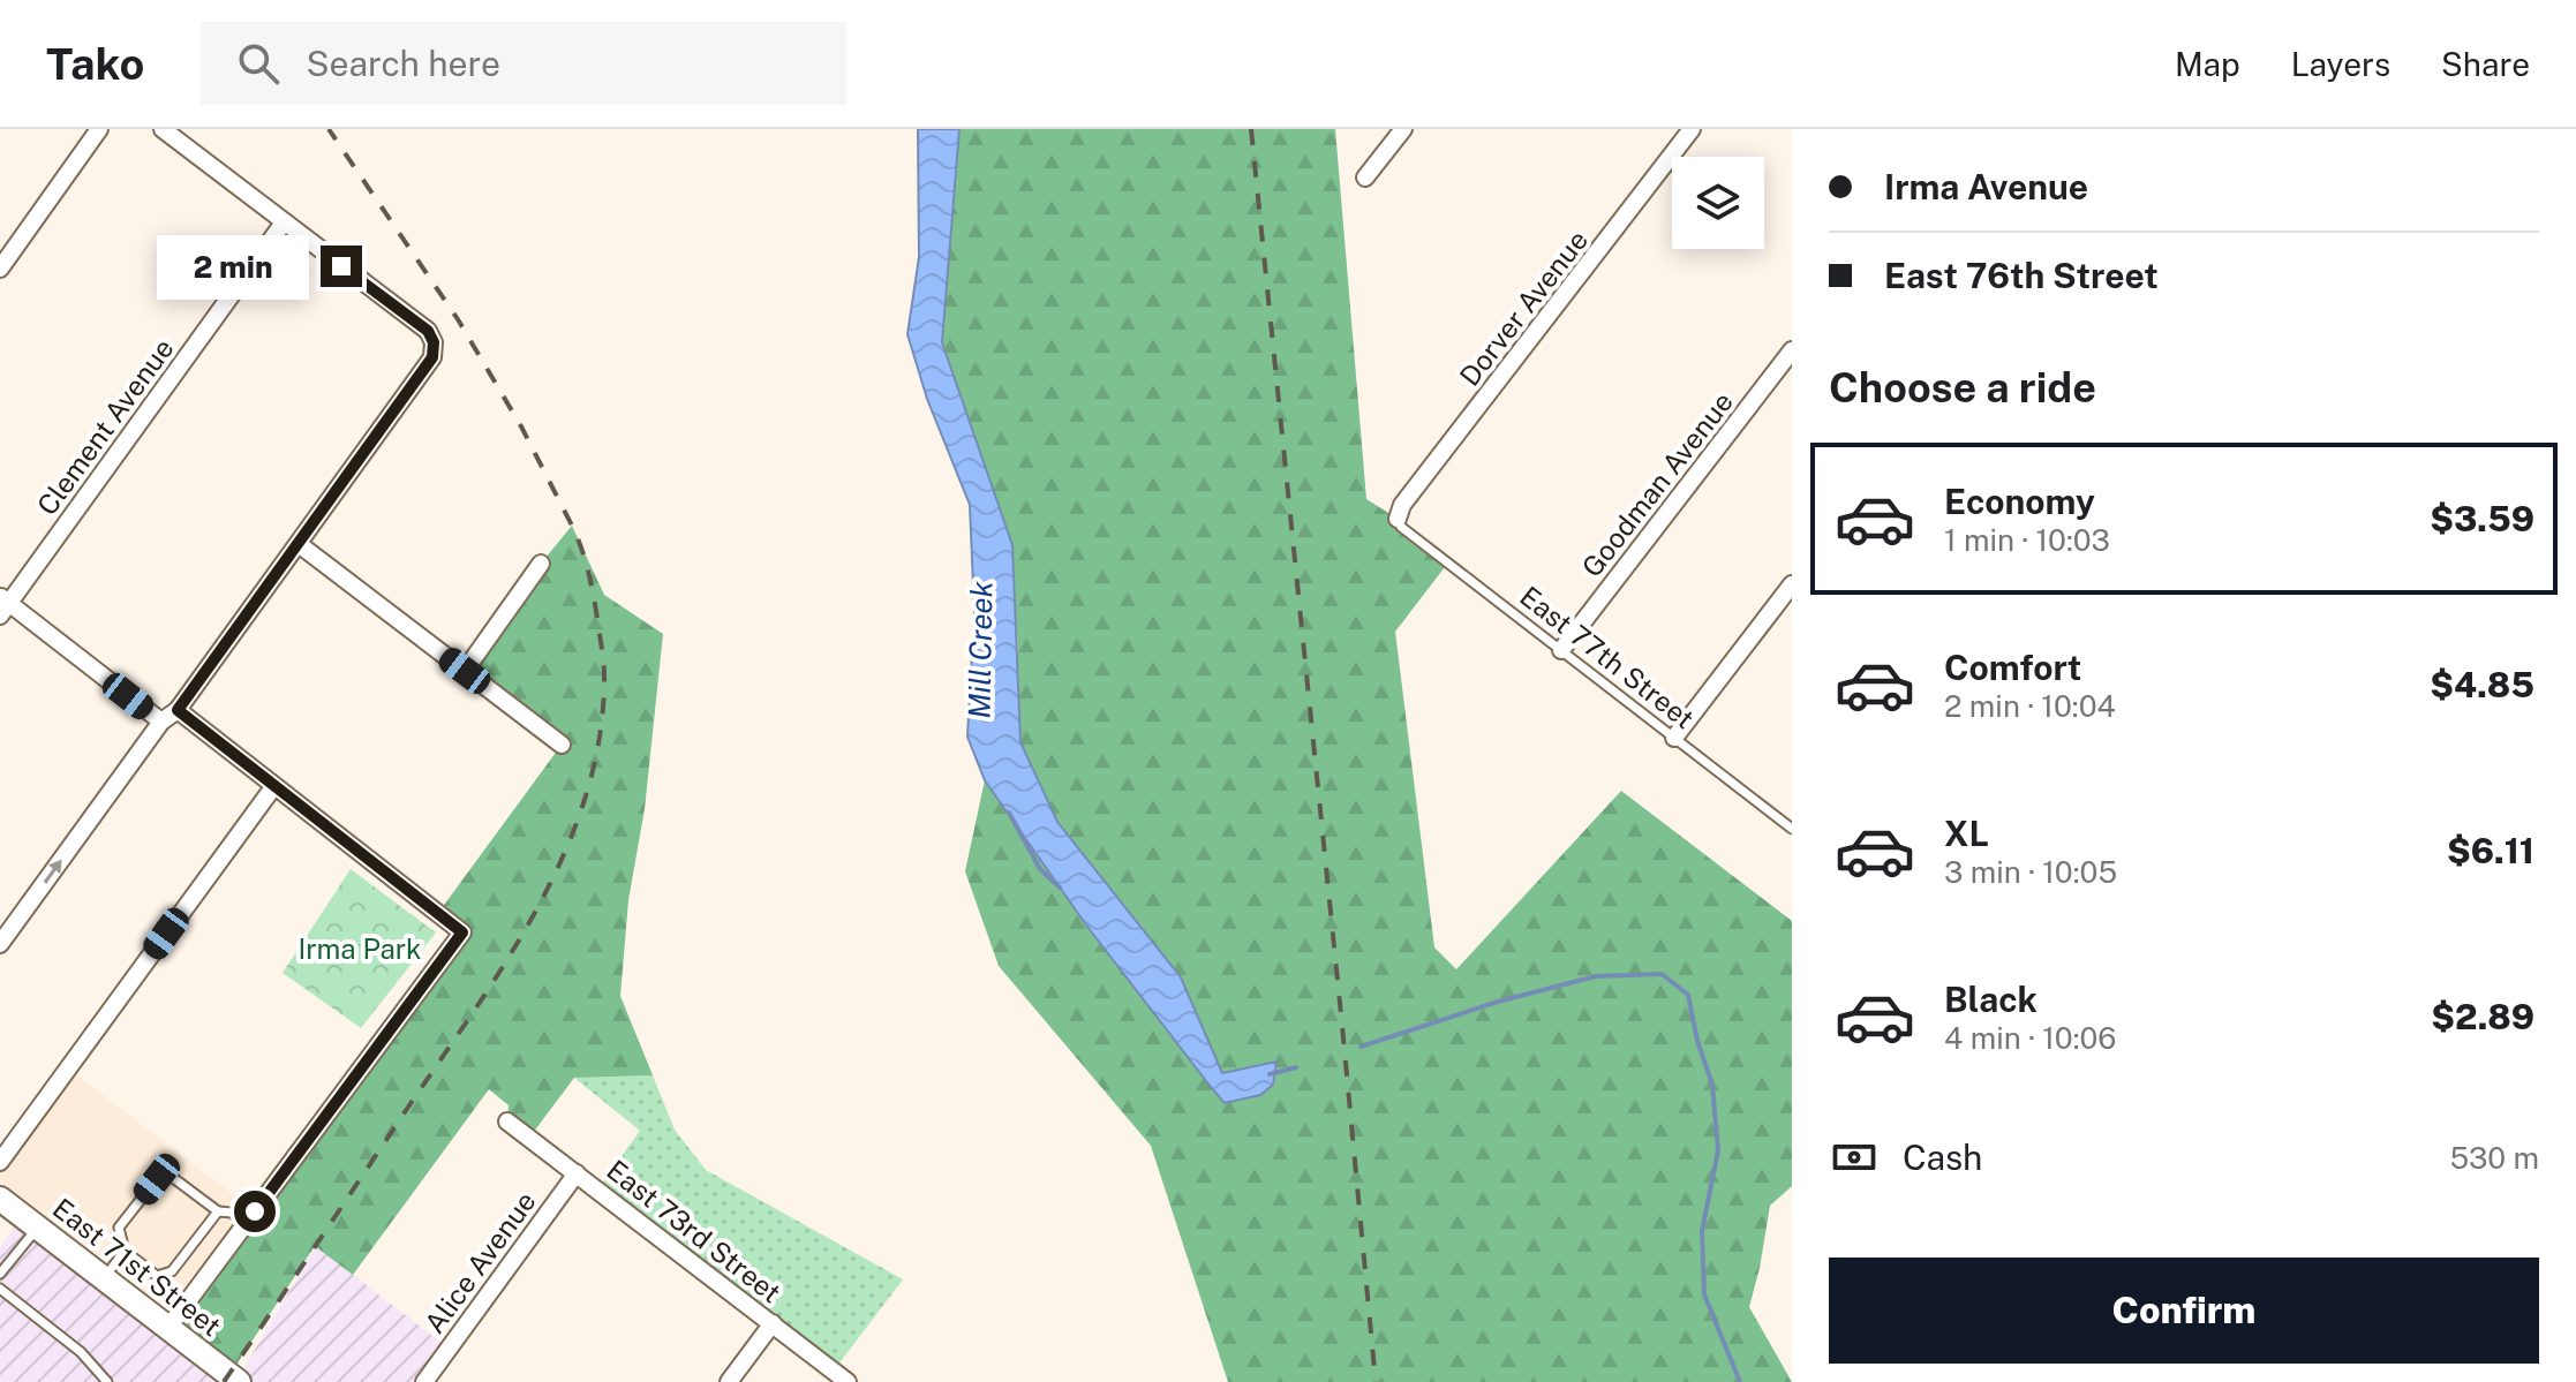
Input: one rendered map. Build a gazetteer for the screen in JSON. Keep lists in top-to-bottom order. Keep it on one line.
{"streets":{"main road":["East 71st Street"],"street":["Dorver Avenue","Clement Avenue","Goodman Avenue","East 73rd Street","Alice Avenue"],"lane":["East 77th Street"]},"crossings":[["Dorver Avenue","East 77th Street"],["Goodman Avenue","East 77th Street"],["East 73rd Street","Alice Avenue"]],"water":["Mill Creek"],"parks":["Irma Park"],"page":{"header":"Tako","search":"Search here","nav":["Map","Layers","Share"],"banner":["Irma Avenue","East 76th Street"],"bubble":"2 min","heading":"Choose a ride","list":[{"name":"Economy","note":"1 min · 10:03","value":"$3.59"},{"name":"Comfort","note":"2 min · 10:04","value":"$4.85"},{"name":"XL","note":"3 min · 10:05","value":"$6.11"},{"name":"Black","note":"4 min · 10:06","value":"$2.89"}],"pay":["Cash","530 m"],"buttons":"Confirm"}}
